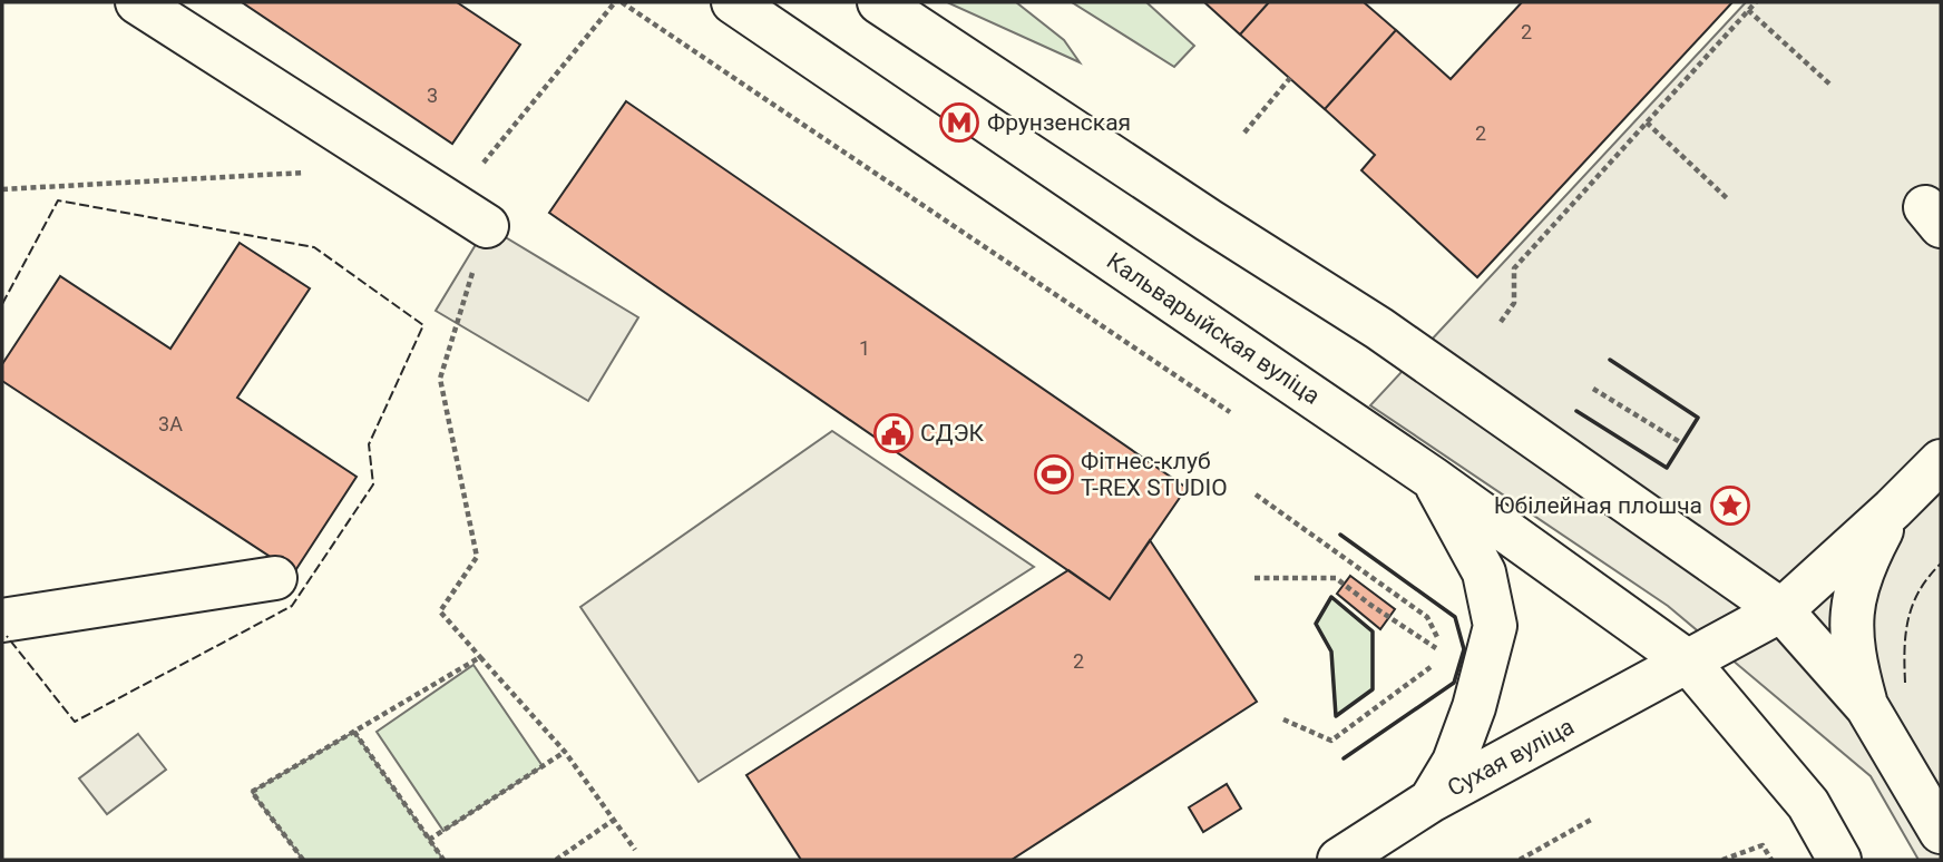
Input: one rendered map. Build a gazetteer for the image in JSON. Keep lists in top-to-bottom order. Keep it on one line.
{"streets":{"main road":["Кальварыйская вуліца","Сухая вуліца"]},"crossings":[["Кальварыйская вуліца","Сухая вуліца"]],"places":{"metro station":["Фрунзенская"],"public building":["СДЭК"],"sports":["Фітнес-клуб T-REX STUDIO"],"place":["Юбілейная плошча"]},"house_numbers":["2","3","2","1","3А","2"]}
